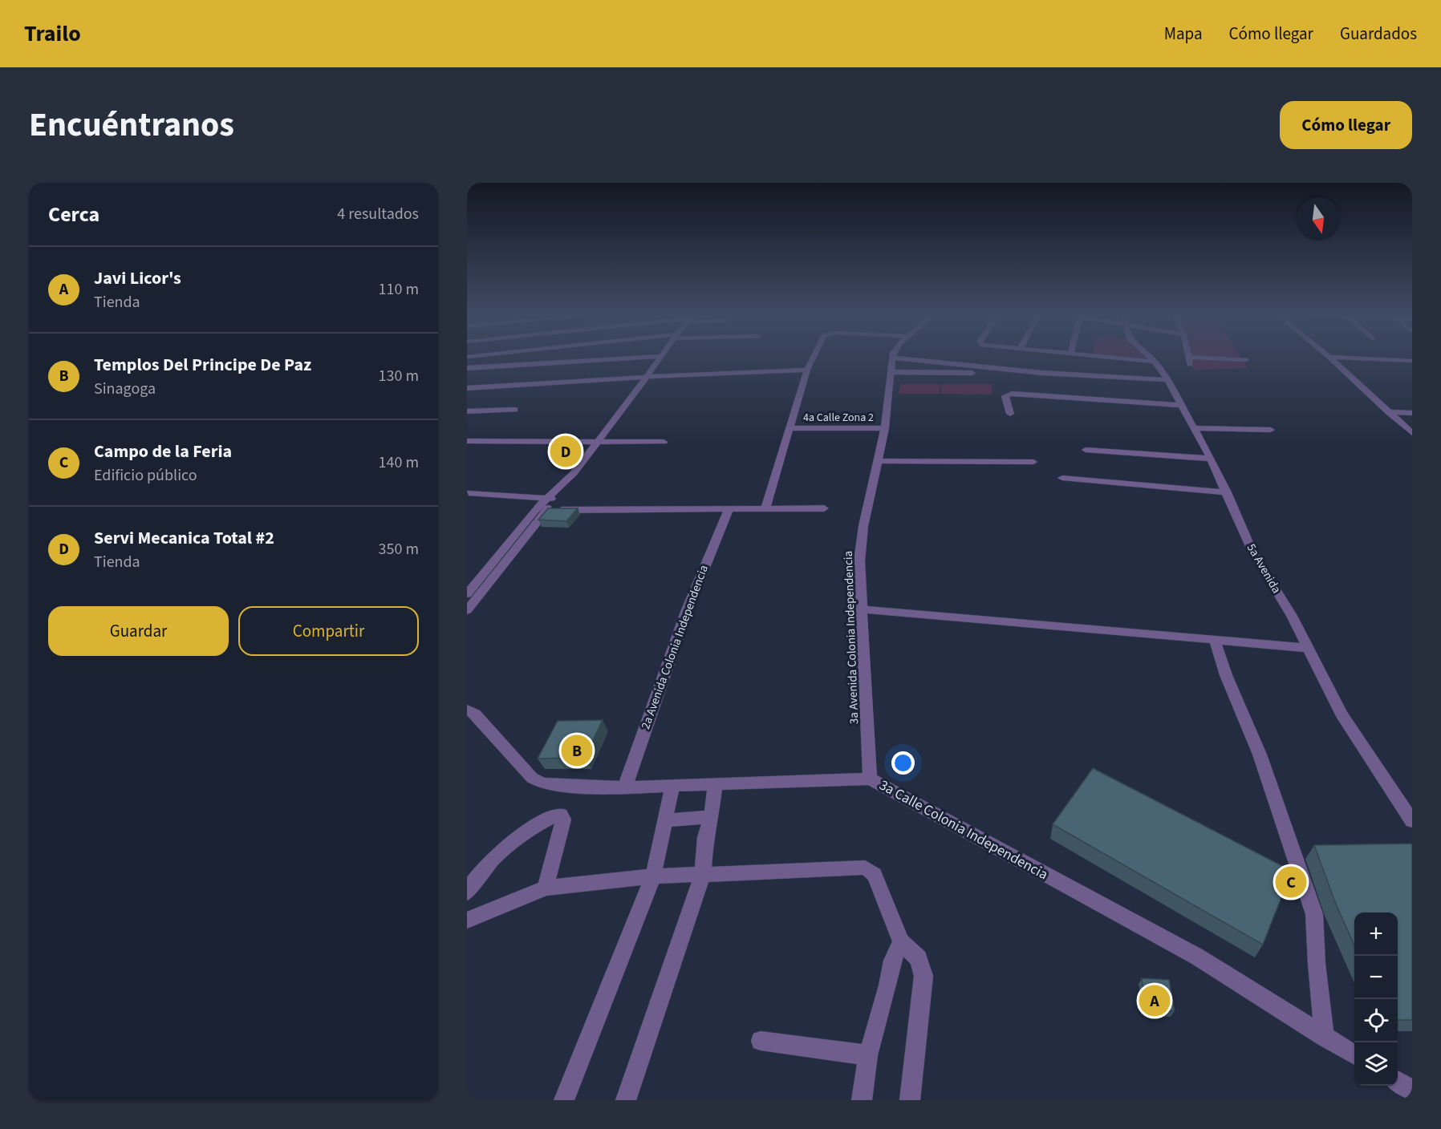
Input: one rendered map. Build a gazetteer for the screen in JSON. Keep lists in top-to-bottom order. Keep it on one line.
{"streets":{"street":["4a Calle Zona 2","5a Avenida","3a Avenida Colonia Independencia","2a Avenida Colonia Independencia","3a Calle Colonia Independencia"]},"crossings":[["4a Calle Zona 2","3a Avenida Colonia Independencia"],["3a Avenida Colonia Independencia","3a Calle Colonia Independencia"],["2a Avenida Colonia Independencia","3a Calle Colonia Independencia"]],"north":"bottom","page":{"header":"Trailo","nav":["Mapa","Cómo llegar","Guardados"],"title":"Encuéntranos","buttons":["Cómo llegar",["Guardar","Compartir"]],"heading":["Cerca","4 resultados"],"list":[{"mark":"A","name":"Javi Licor's","note":"Tienda","value":"110 m"},{"mark":"B","name":"Templos Del Principe De Paz","note":"Sinagoga","value":"130 m"},{"mark":"C","name":"Campo de la Feria","note":"Edificio público","value":"140 m"},{"mark":"D","name":"Servi Mecanica Total #2","note":"Tienda","value":"350 m"}],"pins":["D","B","C","A"],"map_buttons":["+","−"]}}
